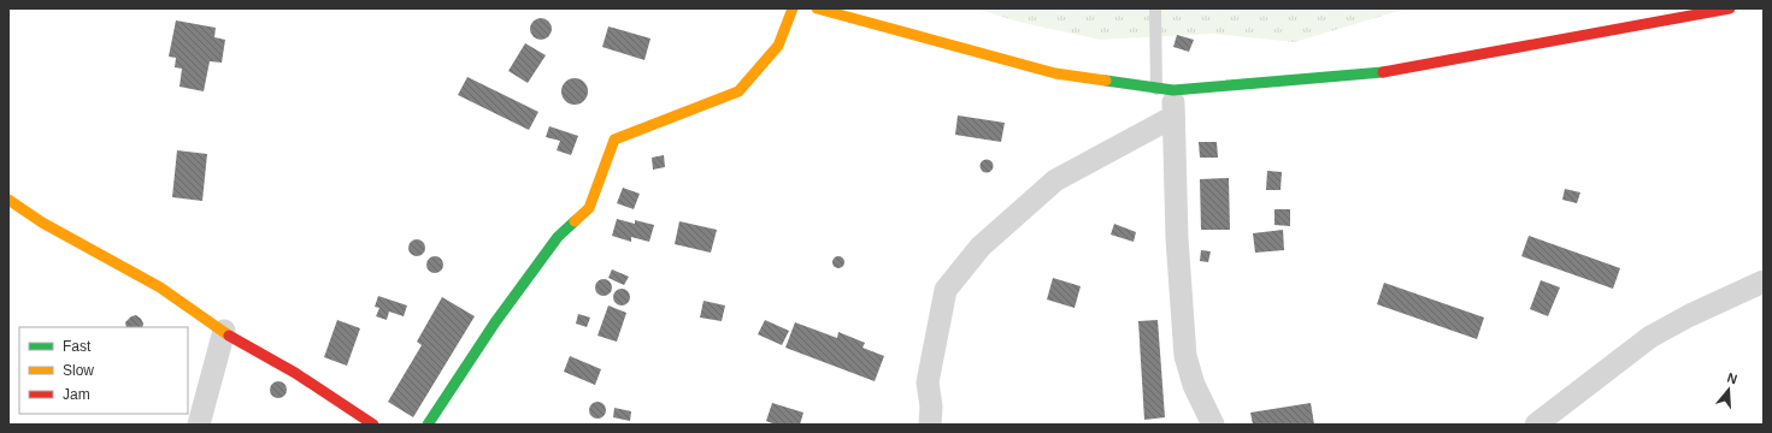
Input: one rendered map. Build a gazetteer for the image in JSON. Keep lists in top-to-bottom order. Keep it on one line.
{"legend":["Fast","Slow","Jam"],"north":"top"}
